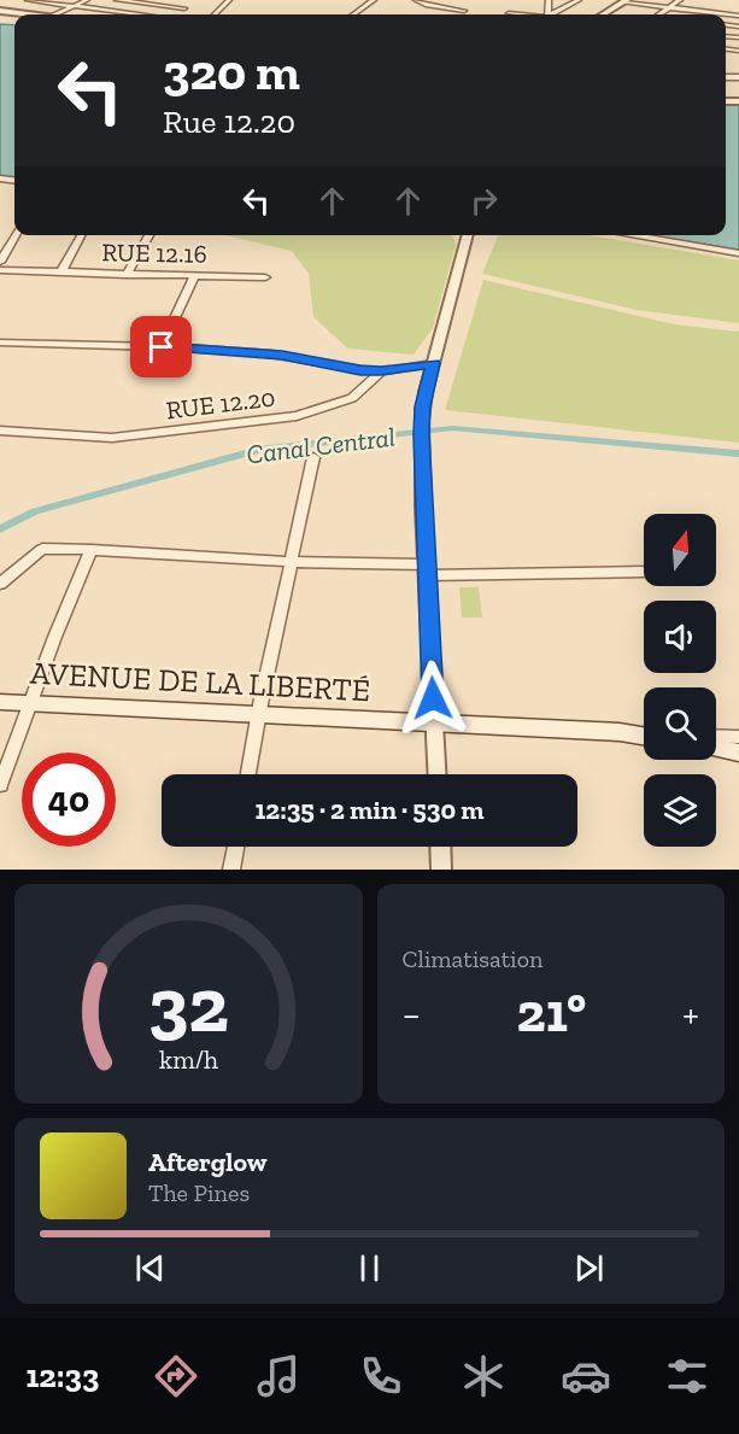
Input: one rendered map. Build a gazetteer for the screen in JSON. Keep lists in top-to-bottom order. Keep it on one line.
{"streets":{"main road":["AVENUE DE LA LIBERTÉ"],"street":["RUE 12.16","RUE 12.20"]},"water":["Canal Central"],"north":"top","page":{"turn":["320 m","Rue 12.20"],"limit":"40","trip":"12:35 · 2 min · 530 m","tile":"Climatisation","heat":["−","21°","+"],"song":["Afterglow","The Pines"],"tabs":"12:33","gauge":["32","km/h"]}}
